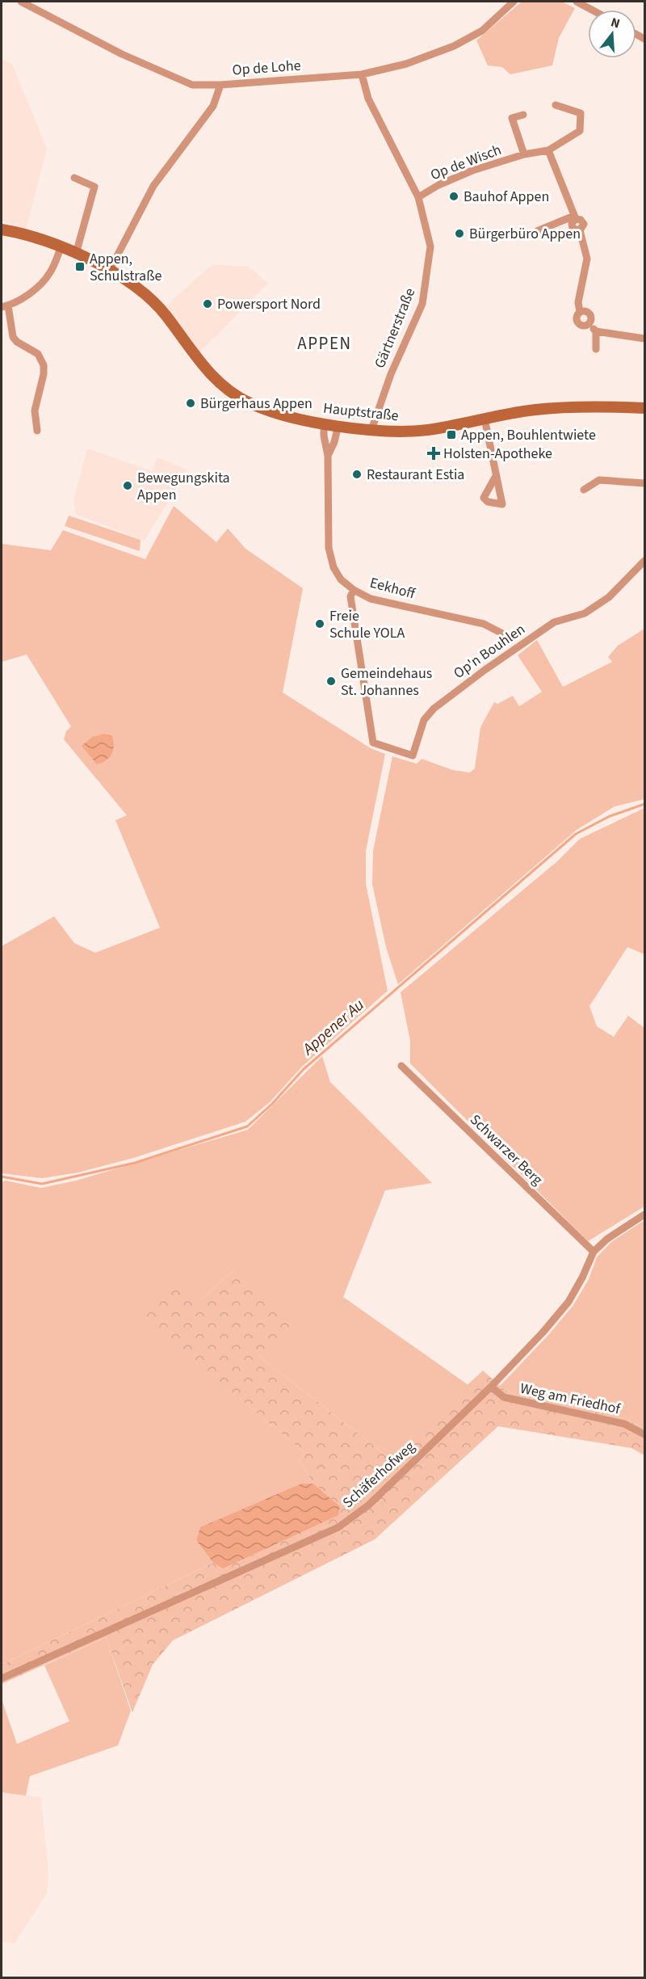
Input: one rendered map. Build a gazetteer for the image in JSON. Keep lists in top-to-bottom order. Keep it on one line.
{"streets":{"main road":["Hauptstraße"],"street":["Op de Lohe","Op de Wisch","Gärtnerstraße","Eekhoff","Op'n Bouhlen","Schwarzer Berg","Weg am Friedhof","Schäferhofweg"]},"crossings":[["Op de Lohe","Gärtnerstraße"],["Op de Wisch","Gärtnerstraße"],["Gärtnerstraße","Hauptstraße"],["Hauptstraße","Eekhoff"],["Eekhoff","Op'n Bouhlen"],["Schwarzer Berg","Schäferhofweg"],["Weg am Friedhof","Schäferhofweg"]],"districts":["APPEN"],"water":["Appener Au"],"places":{"other":["Bauhof Appen","Bürgerbüro Appen","Powersport Nord","Bürgerhaus Appen","Restaurant Estia","Bewegungskita Appen","Freie Schule YOLA","Gemeindehaus St. Johannes"],"transit":["Appen, Schulstraße","Appen, Bouhlentwiete"],"health":["Holsten-Apotheke"]},"north":"top"}
